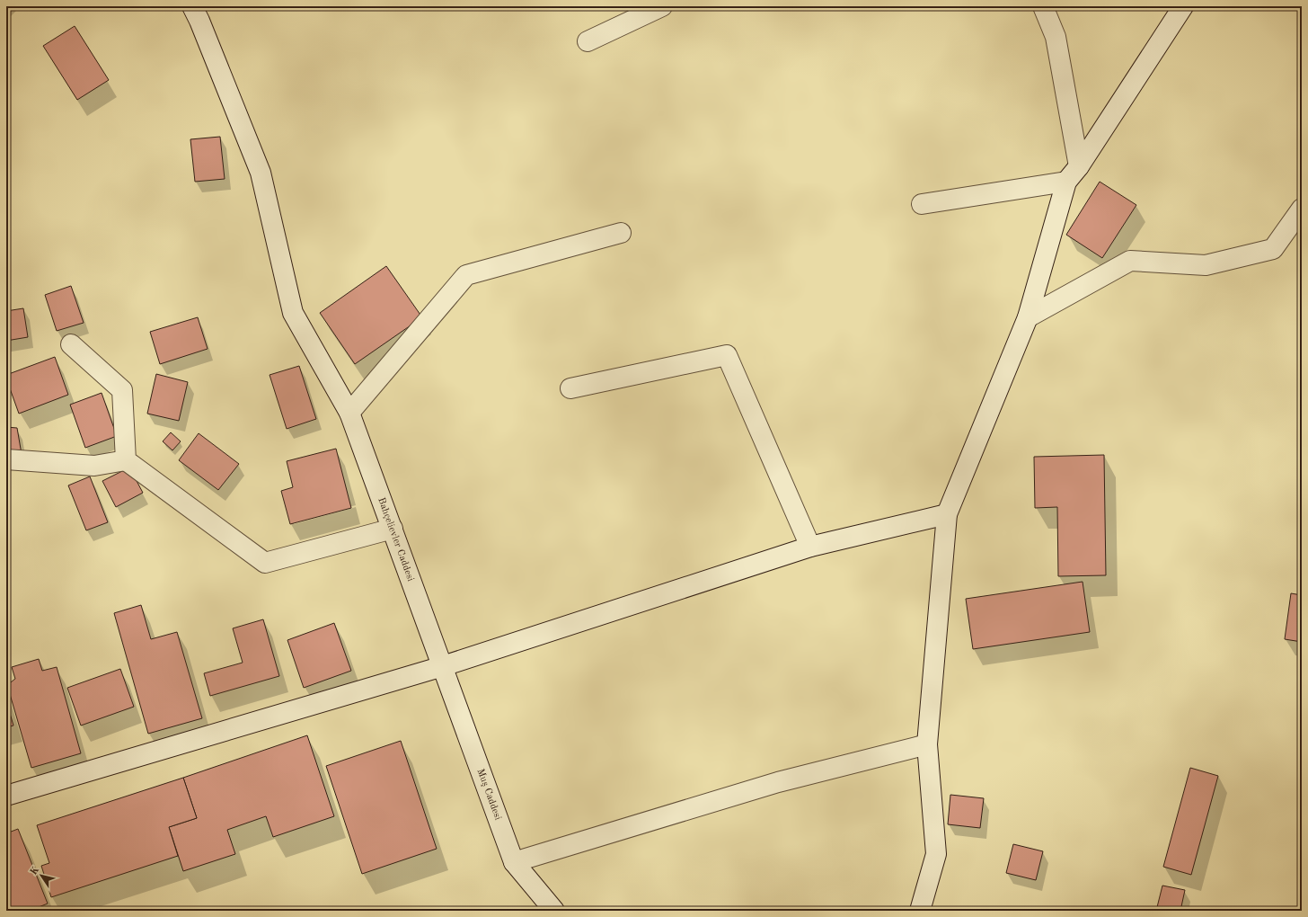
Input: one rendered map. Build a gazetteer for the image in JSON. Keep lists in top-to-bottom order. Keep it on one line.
{"streets":{"main road":["Bahçelievler Caddesi","Muş Caddesi"]},"crossings":[["Bahçelievler Caddesi","Muş Caddesi"]],"north":"top left"}
